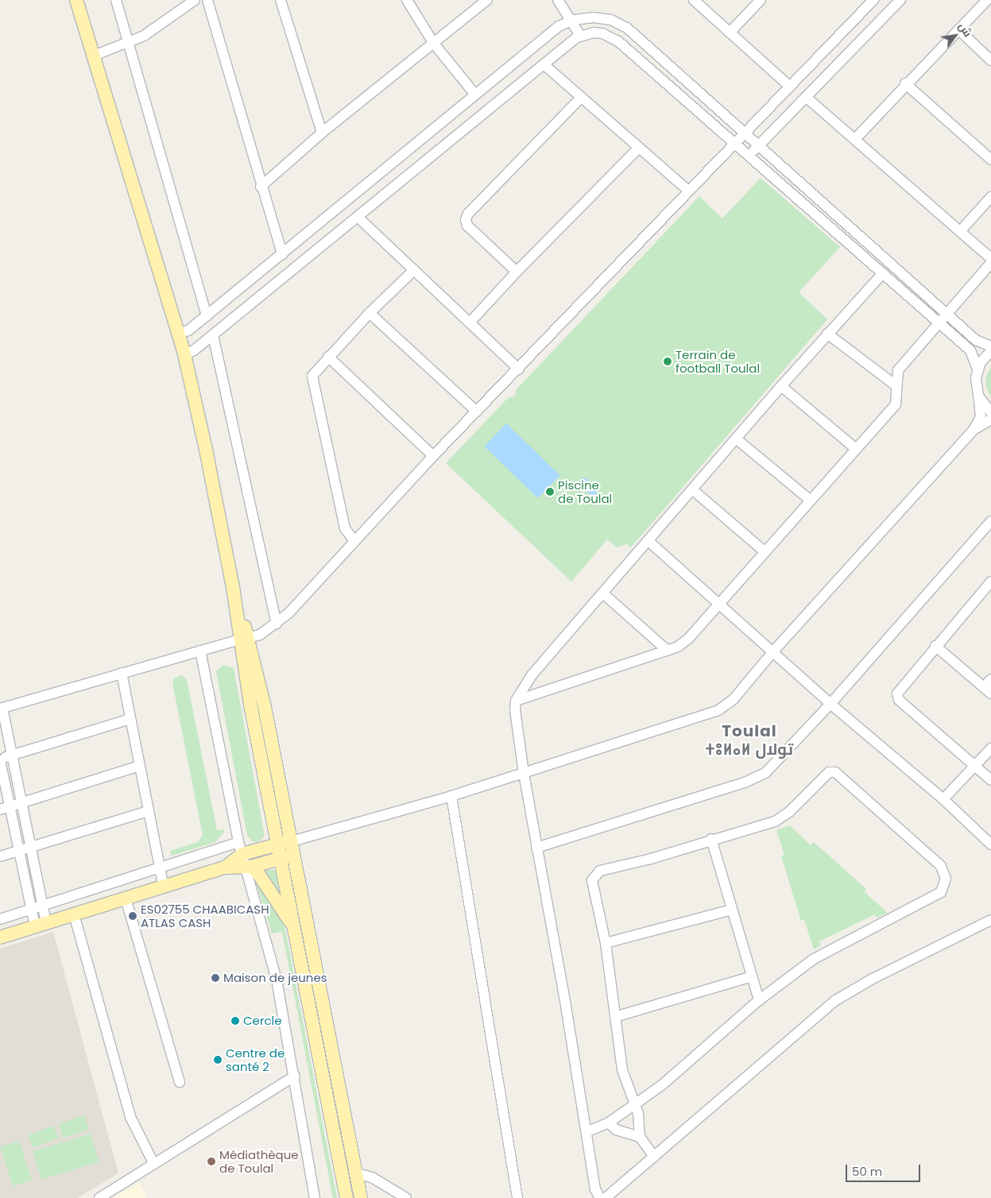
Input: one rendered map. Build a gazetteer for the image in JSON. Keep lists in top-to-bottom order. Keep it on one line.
{"districts":["Toulal ⵜⵓⵍⴰⵍ تولال"],"places":["Terrain de football Toulal","Piscine de Toulal","ES02755 CHAABICASH ATLAS CASH","Maison de jeunes","Cercle","Centre de santé 2","Médiathèque de Toulal"],"scale_bar":"50 m","north":"top right"}
